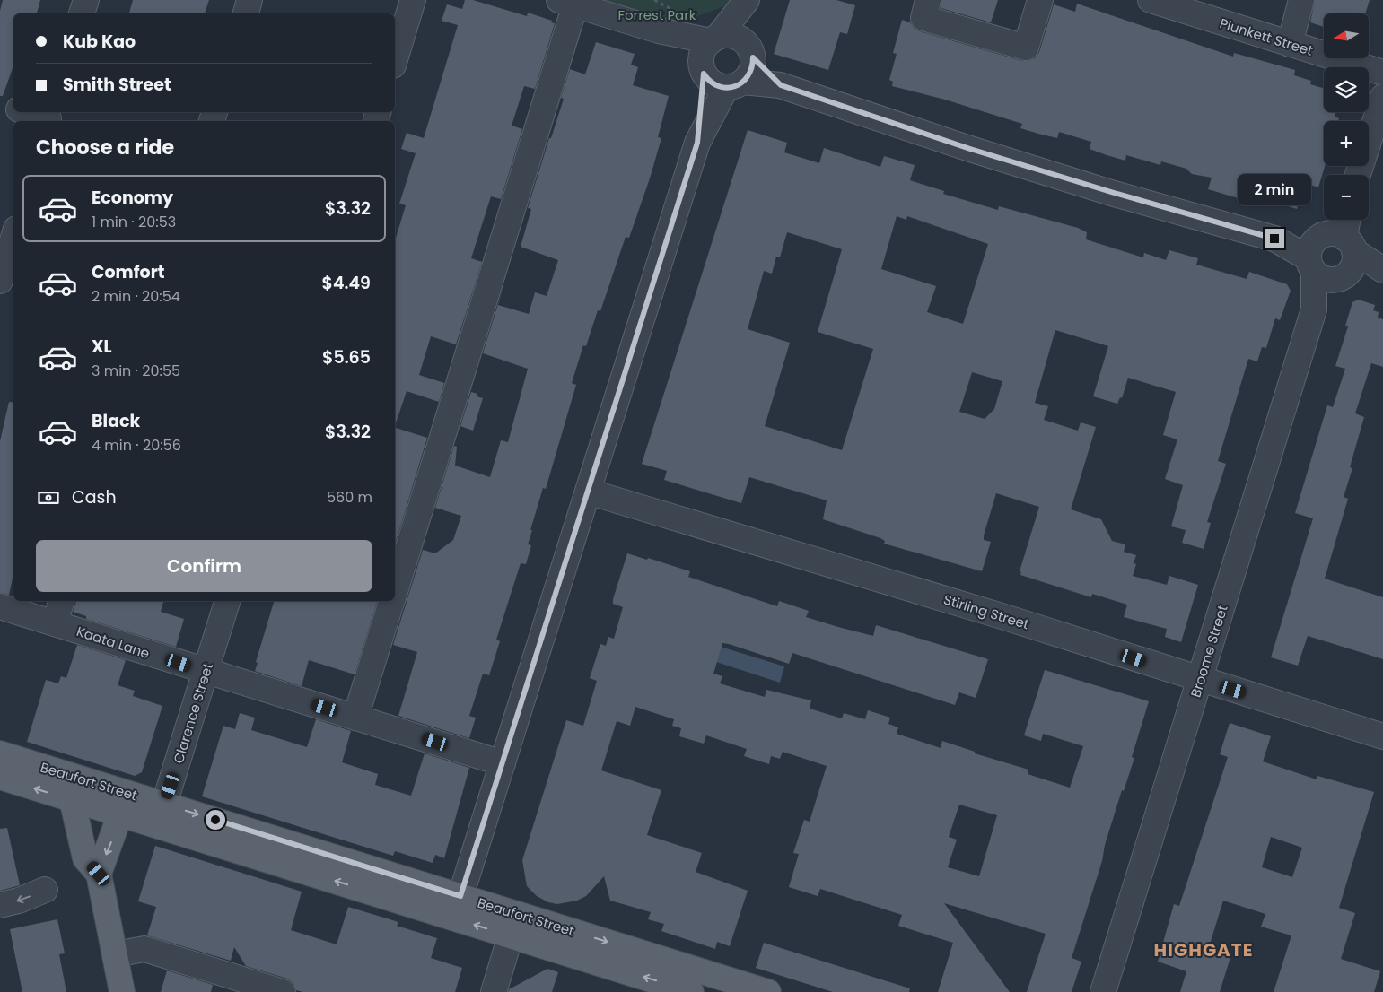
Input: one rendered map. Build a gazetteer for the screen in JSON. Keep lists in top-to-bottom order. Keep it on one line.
{"streets":{"main road":["Beaufort Street"],"street":["Plunkett Street","Stirling Street","Kaata Lane","Broome Street","Clarence Street"]},"crossings":[["Stirling Street","Broome Street"],["Kaata Lane","Clarence Street"],["Clarence Street","Beaufort Street"]],"districts":["HIGHGATE"],"parks":["Forrest Park"],"north":"left","page":{"map_buttons":["+","−"],"banner":["Kub Kao","Smith Street"],"heading":"Choose a ride","bubble":"2 min","list":[{"name":"Economy","note":"1 min · 20:53","value":"$3.32"},{"name":"Comfort","note":"2 min · 20:54","value":"$4.49"},{"name":"XL","note":"3 min · 20:55","value":"$5.65"},{"name":"Black","note":"4 min · 20:56","value":"$3.32"}],"pay":["Cash","560 m"],"buttons":"Confirm"}}
